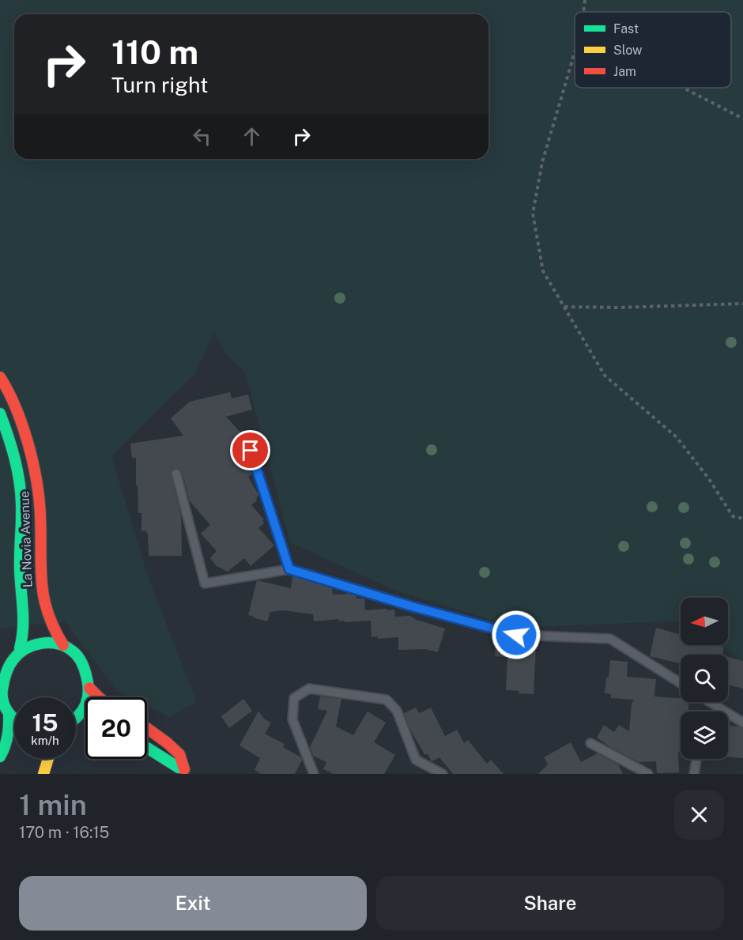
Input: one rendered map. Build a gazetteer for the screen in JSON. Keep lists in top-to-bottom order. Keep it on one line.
{"streets":{"main road":["La Novia Avenue"]},"legend":["Fast","Slow","Jam"],"north":"left","page":{"turn":["110 m","Turn right"],"speed":"15 km/h","limit":"20","heading":["1 min","170 m · 16:15"],"buttons":["Exit","Share"]}}
